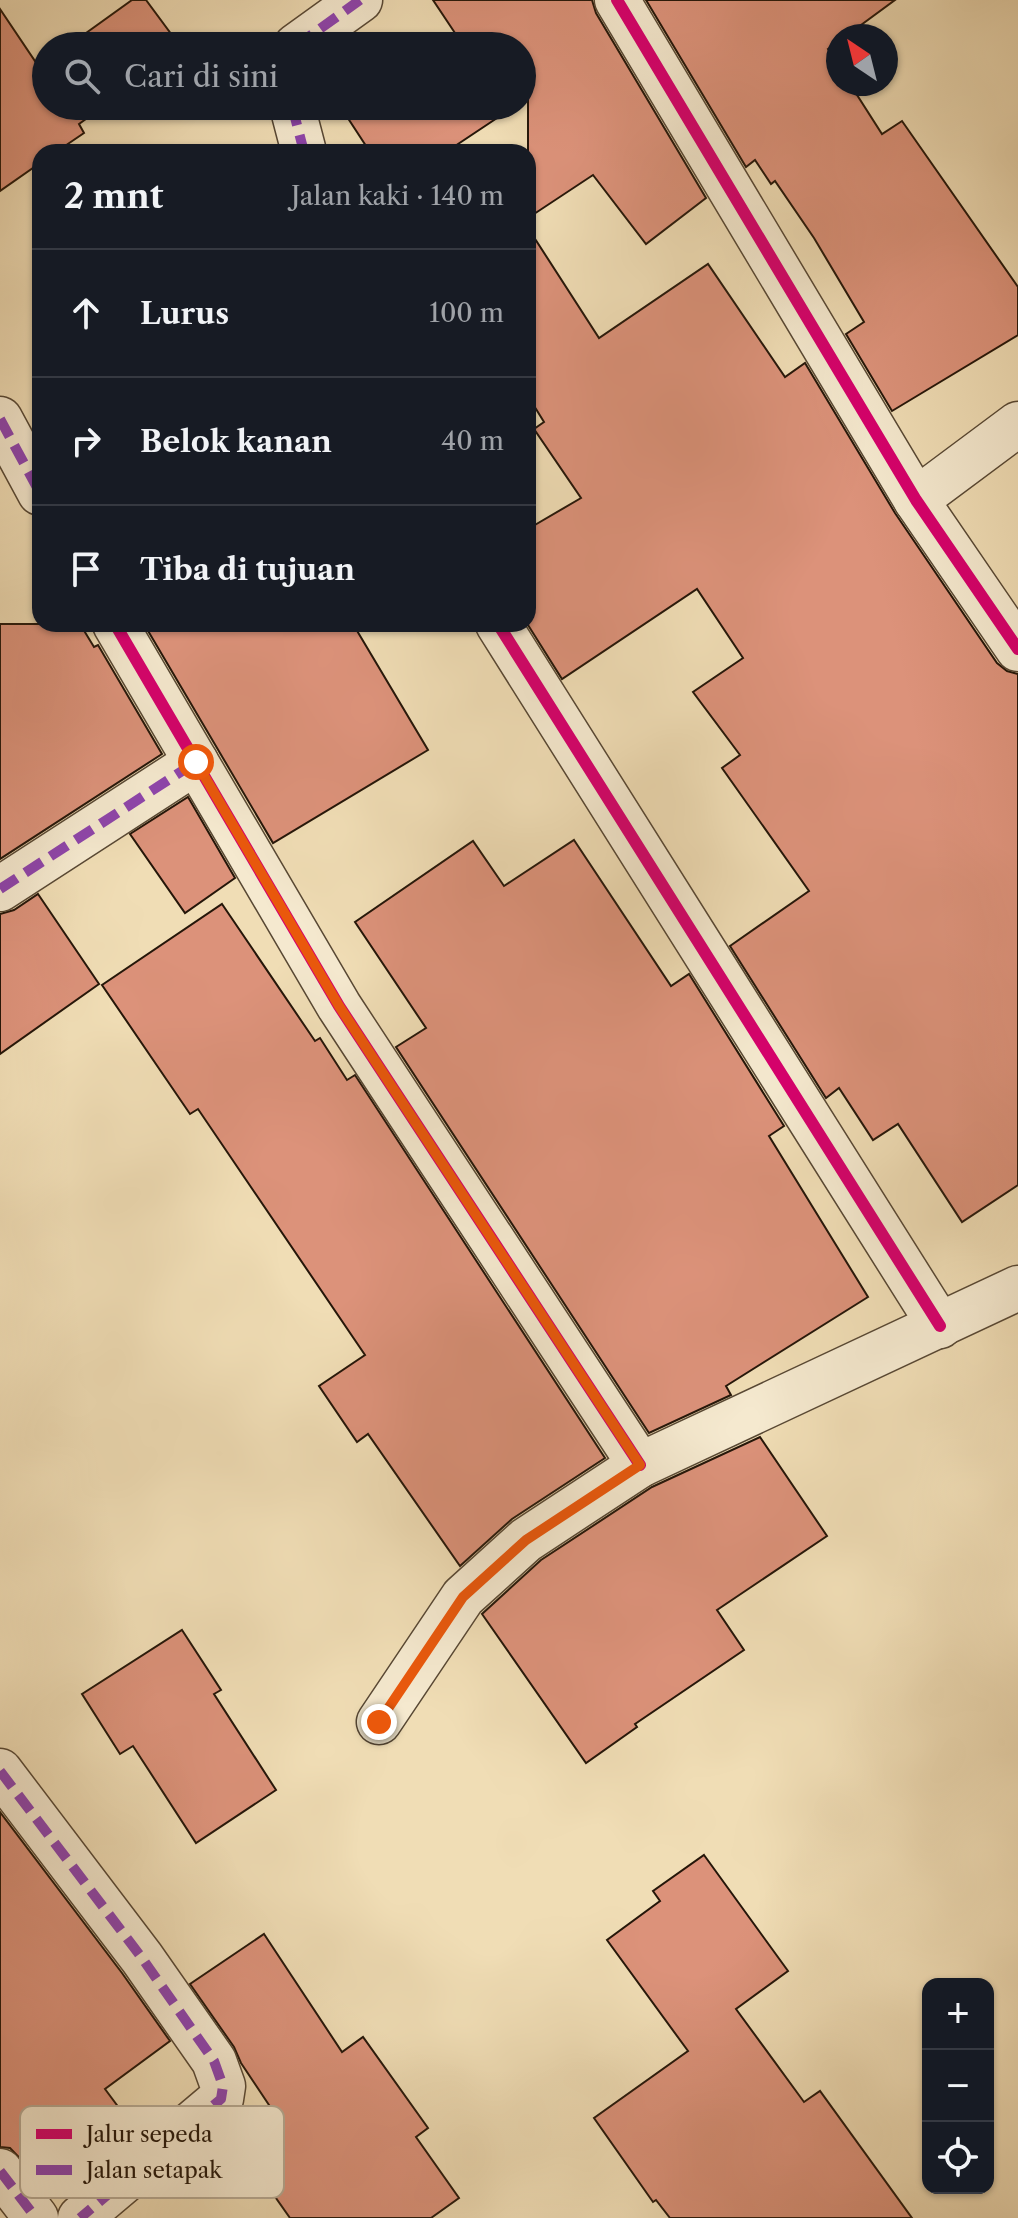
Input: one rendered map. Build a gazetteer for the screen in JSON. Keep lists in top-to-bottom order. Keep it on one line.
{"legend":["Jalur sepeda","Jalan setapak"],"north":"top left","page":{"search":"Cari di sini","heading":["2 mnt","Jalan kaki · 140 m"],"list":[["Lurus","100 m"],["Belok kanan","40 m"],"Tiba di tujuan"],"map_buttons":["+","−"]}}
